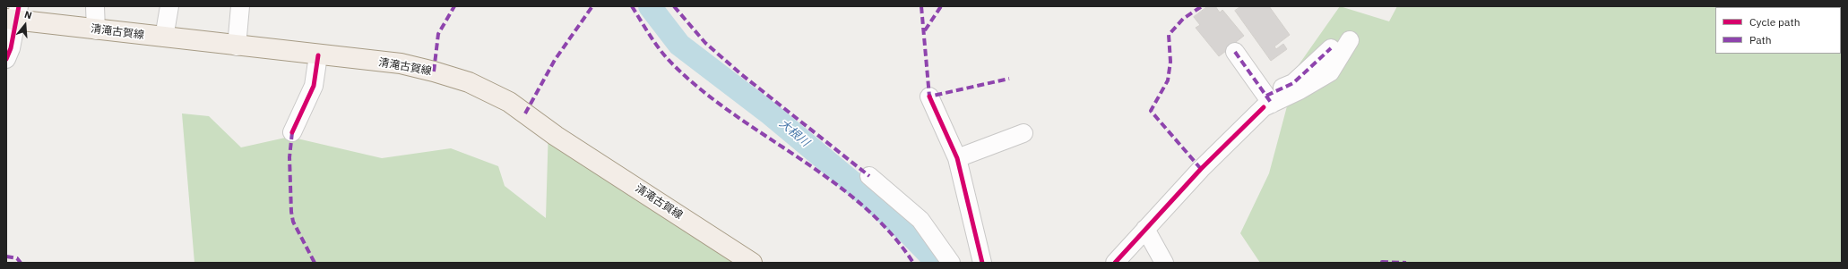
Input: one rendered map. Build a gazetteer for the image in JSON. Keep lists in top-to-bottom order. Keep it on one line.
{"streets":{"main road":["清滝古賀線"]},"water":["大根川"],"legend":["Cycle path","Path"],"north":"top"}
